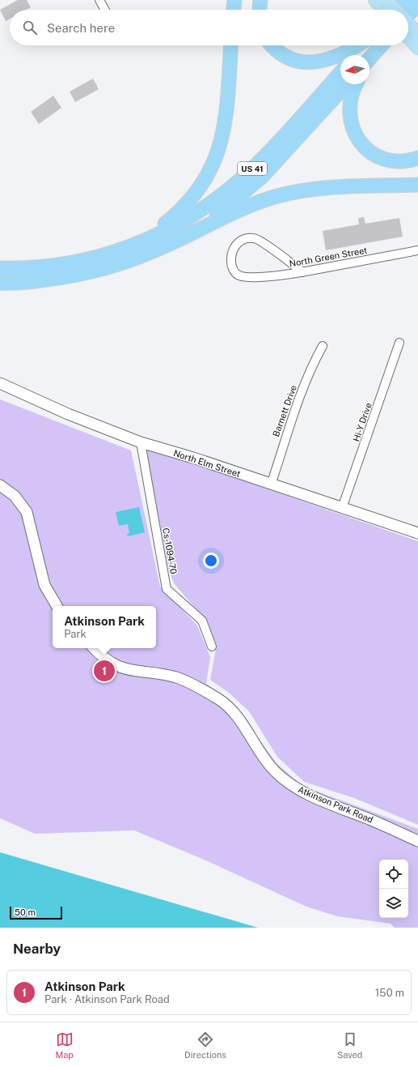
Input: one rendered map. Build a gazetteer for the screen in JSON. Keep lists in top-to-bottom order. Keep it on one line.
{"streets":{"highway":["US 41"],"street":["North Green Street","Barnett Drive","Hi-Y Drive","North Elm Street","Cs-1094-70","Atkinson Park Road"]},"crossings":[["Barnett Drive","North Elm Street"],["Hi-Y Drive","North Elm Street"],["North Elm Street","Cs-1094-70"]],"scale_bar":"50 m","north":"left","page":{"search":"Search here","popup":["Atkinson Park","Park"],"pins":"1","scale":"50 m","heading":"Nearby","list":[{"mark":"1","name":"Atkinson Park","note":"Park · Atkinson Park Road","value":"150 m"}],"nav":["Map","Directions","Saved"]}}
